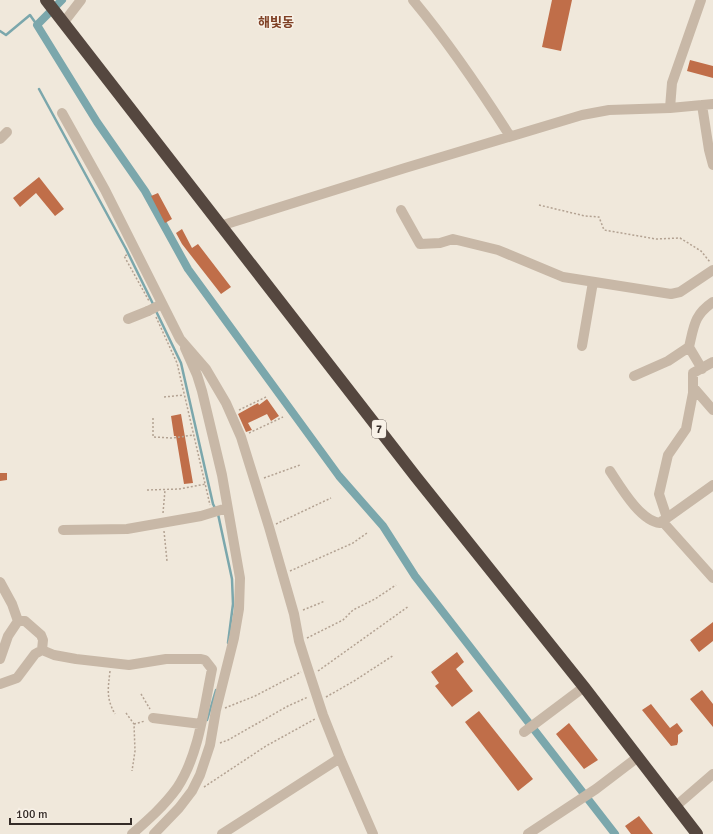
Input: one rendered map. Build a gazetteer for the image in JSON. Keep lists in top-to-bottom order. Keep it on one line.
{"streets":{"highway":["7"]},"districts":["해빛동"],"scale_bar":"100 m"}
